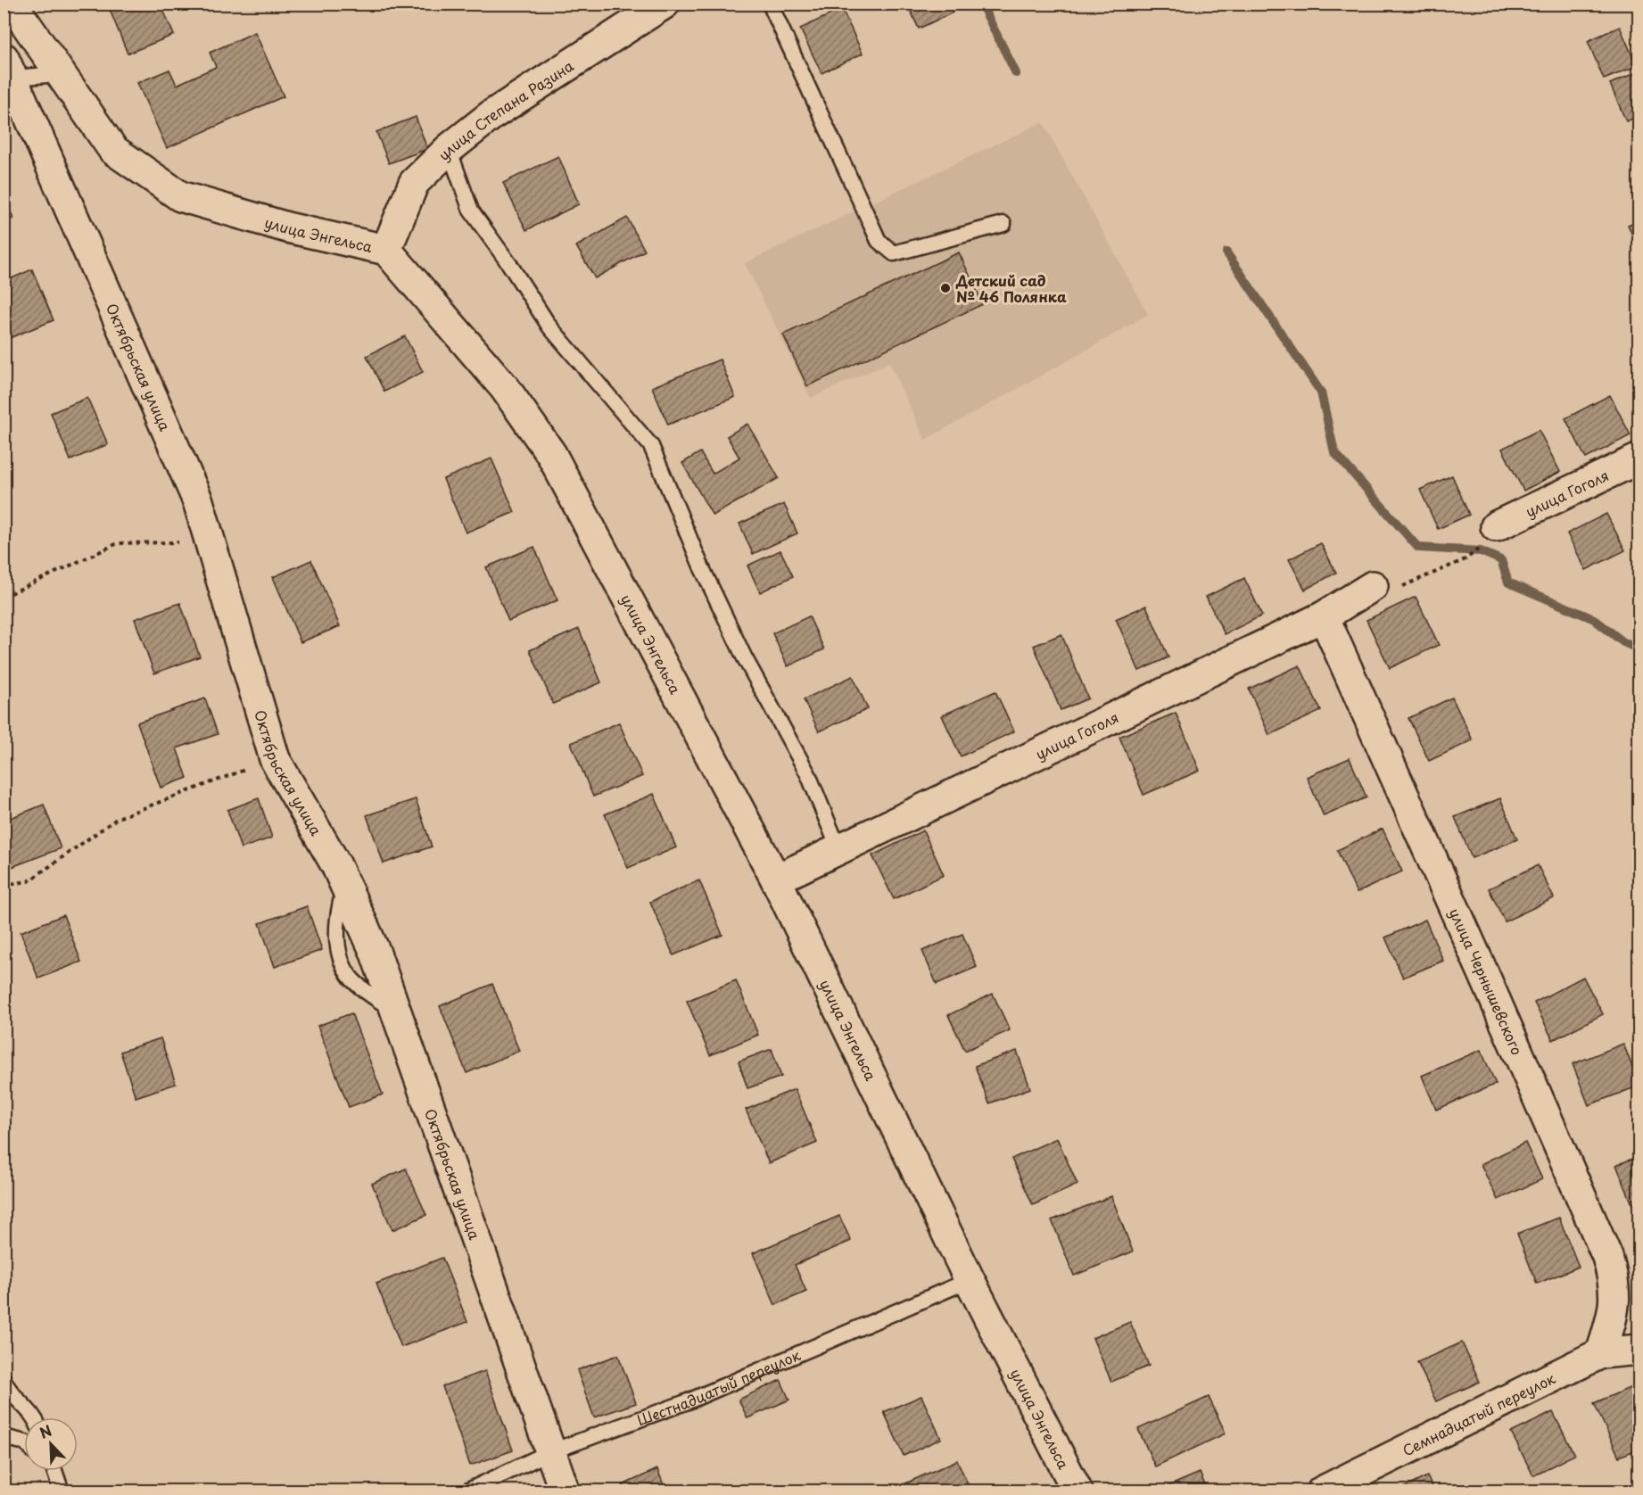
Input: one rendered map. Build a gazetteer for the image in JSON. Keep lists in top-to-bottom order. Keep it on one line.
{"streets":{"street":["улица Степана Разина","улица Энгельса","Октябрьская улица","улица Гоголя","улица Чернышевского","Семнадцатый переулок"],"lane":["Шестнадцатый переулок"]},"crossings":[["улица Степана Разина","улица Энгельса"],["улица Энгельса","улица Гоголя"],["улица Энгельса","Шестнадцатый переулок"],["Октябрьская улица","Шестнадцатый переулок"],["улица Гоголя","улица Чернышевского"],["улица Чернышевского","Семнадцатый переулок"]],"places":["Детский сад № 46 Полянка"],"north":"top left"}
